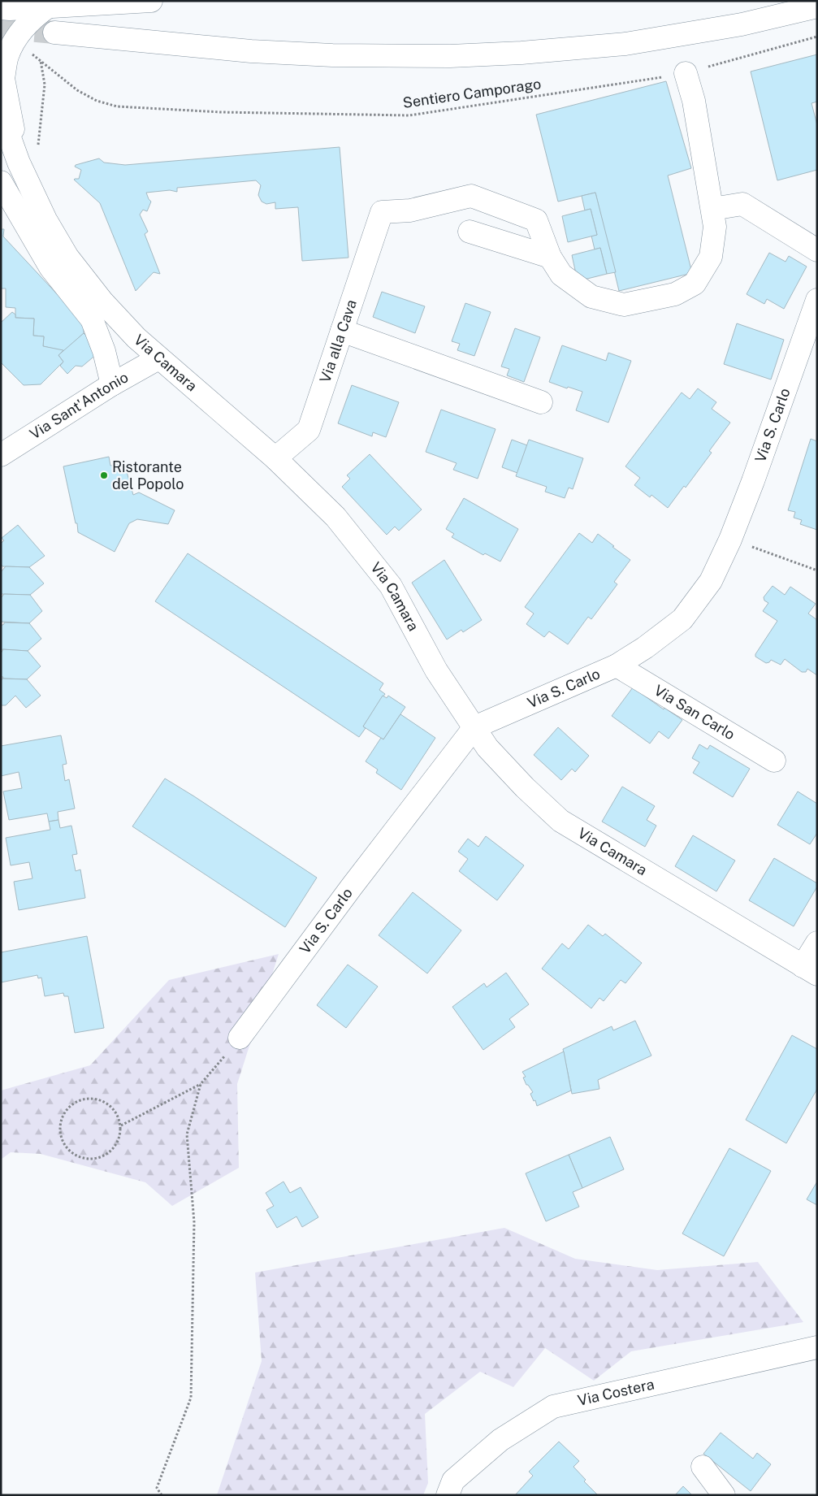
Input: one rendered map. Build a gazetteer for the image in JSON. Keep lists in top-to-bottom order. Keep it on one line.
{"streets":{"main road":["Via alla Cava","Via Camara","Via Sant'Antonio","Via S. Carlo","Via San Carlo","Via Costera"],"path":["Sentiero Camporago"]},"crossings":[["Via alla Cava","Via Camara"],["Via Camara","Via Sant'Antonio"],["Via Camara","Via S. Carlo"],["Via S. Carlo","Via San Carlo"]],"places":["Ristorante del Popolo"]}
